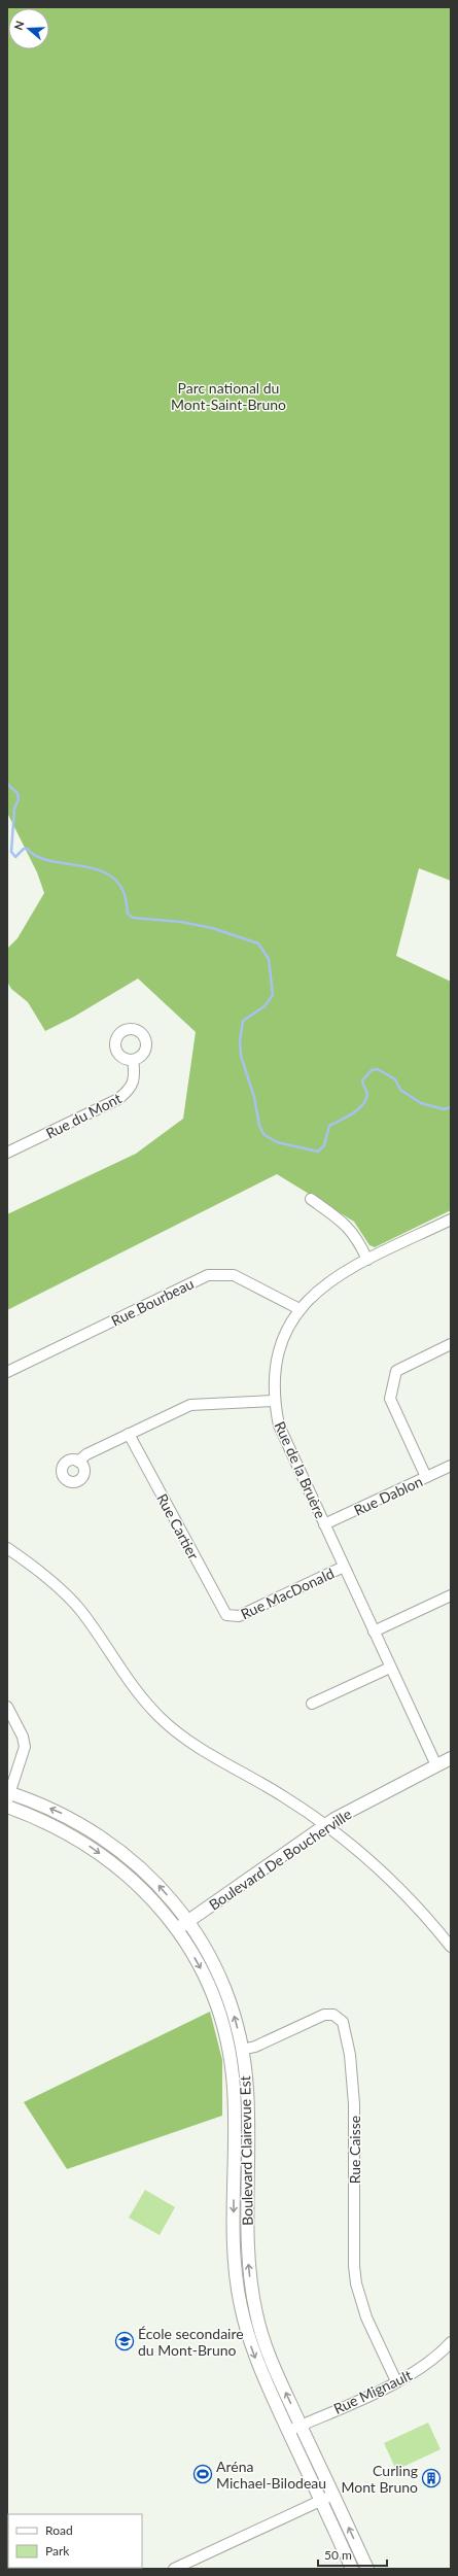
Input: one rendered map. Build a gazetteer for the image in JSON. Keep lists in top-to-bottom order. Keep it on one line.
{"streets":{"street":["Rue du Mont","Rue Bourbeau","Rue de la Bruère","Rue Dablon","Rue Cartier","Rue MacDonald","Boulevard De Boucherville","Rue Caisse","Boulevard Clairevue Est","Rue Mignault"]},"crossings":[["Rue Bourbeau","Rue de la Bruère"],["Rue de la Bruère","Rue Dablon"],["Rue de la Bruère","Rue MacDonald"],["Rue de la Bruère","Boulevard De Boucherville"],["Rue Cartier","Rue MacDonald"],["Boulevard De Boucherville","Boulevard Clairevue Est"],["Rue Caisse","Boulevard Clairevue Est"],["Rue Caisse","Rue Mignault"],["Boulevard Clairevue Est","Rue Mignault"]],"parks":["Parc national du Mont-Saint-Bruno"],"places":{"school or university":["École secondaire du Mont-Bruno"],"sports":["Aréna Michael-Bilodeau"],"building":["Curling Mont Bruno"]},"legend":["Road","Park"],"scale_bar":"50 m","north":"left"}
